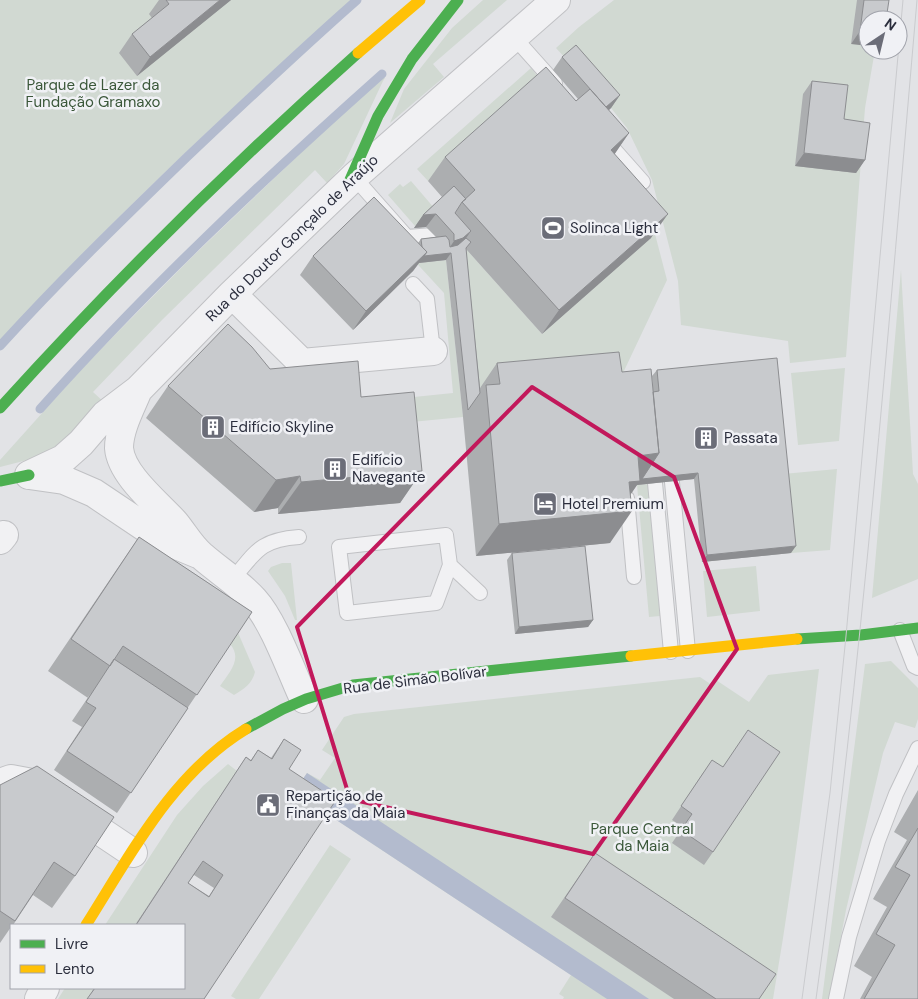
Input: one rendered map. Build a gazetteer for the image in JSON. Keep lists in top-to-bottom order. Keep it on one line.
{"streets":{"main road":["Rua de Simão Bolívar"],"street":["Rua do Doutor Gonçalo de Araújo"]},"parks":["Parque de Lazer da Fundação Gramaxo","Parque Central da Maia"],"places":{"sports":["Solinca Light"],"building":["Edifício Skyline","Passata","Edifício Navegante"],"hotel":["Hotel Premium"],"public building":["Repartição de Finanças da Maia"]},"legend":["Livre","Lento"],"north":"top right"}
